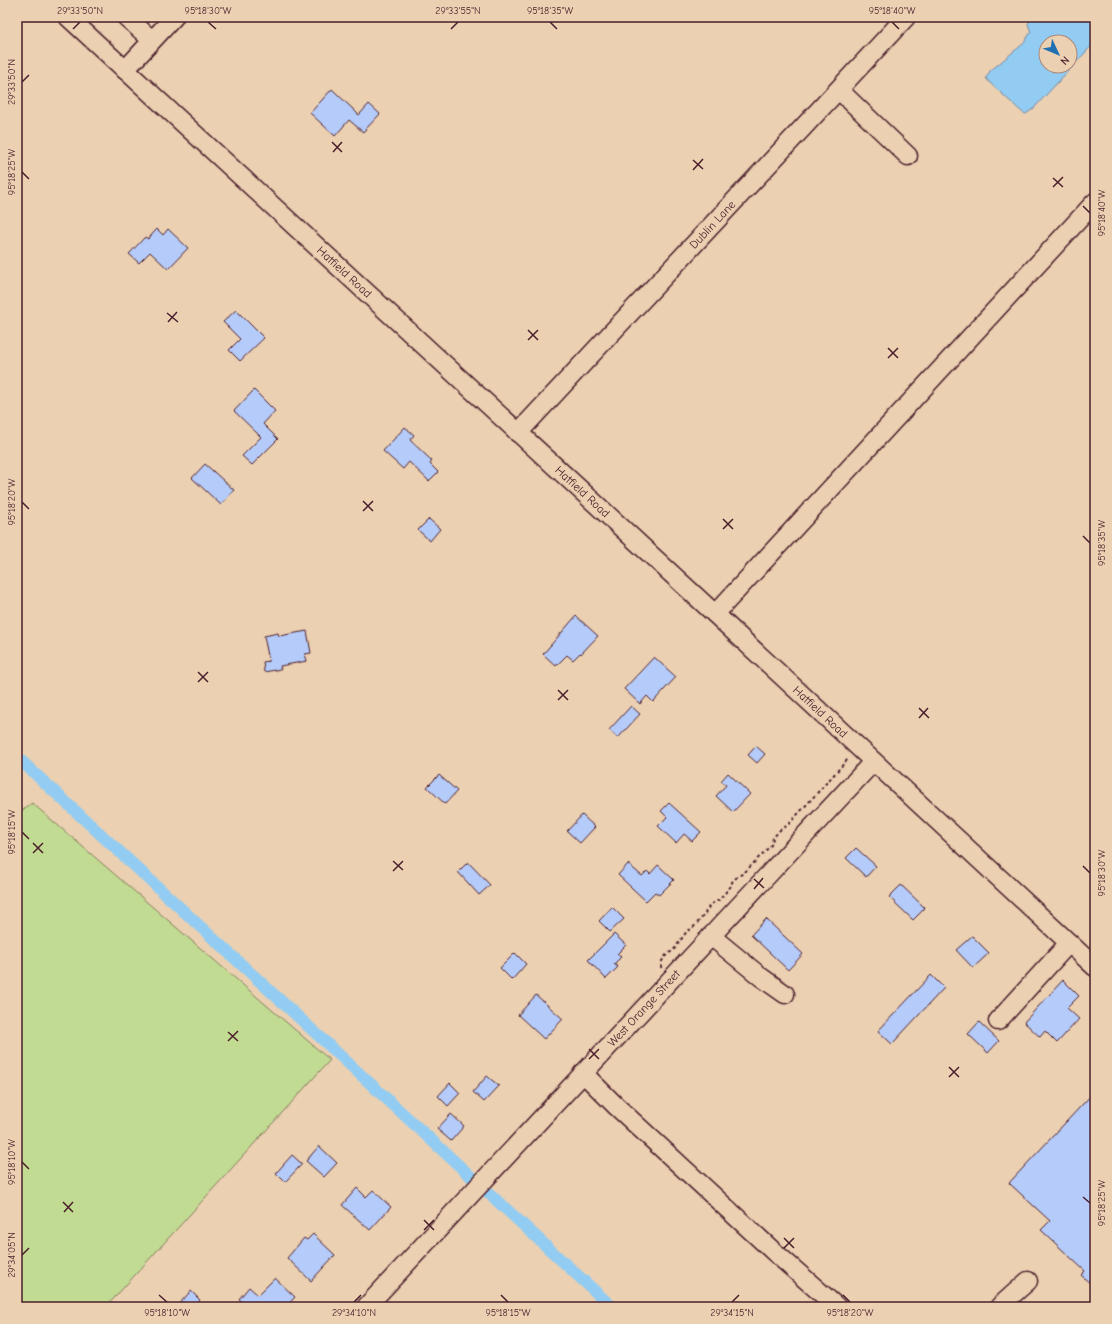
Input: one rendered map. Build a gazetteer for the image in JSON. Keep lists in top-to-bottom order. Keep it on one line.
{"streets":{"street":["Dublin Lane","Hatfield Road","West Orange Street"]},"crossings":[["Dublin Lane","Hatfield Road"],["Hatfield Road","West Orange Street"]],"north":"bottom right","coordinates":["29°33'50\"N","95°18'30\"W","29°33'55\"N","95°18'35\"W","95°18'40\"W","95°18'25\"W","95°18'20\"W","95°18'15\"W","95°18'10\"W","29°34'05\"N","29°34'10\"N","29°34'15\"N"]}
